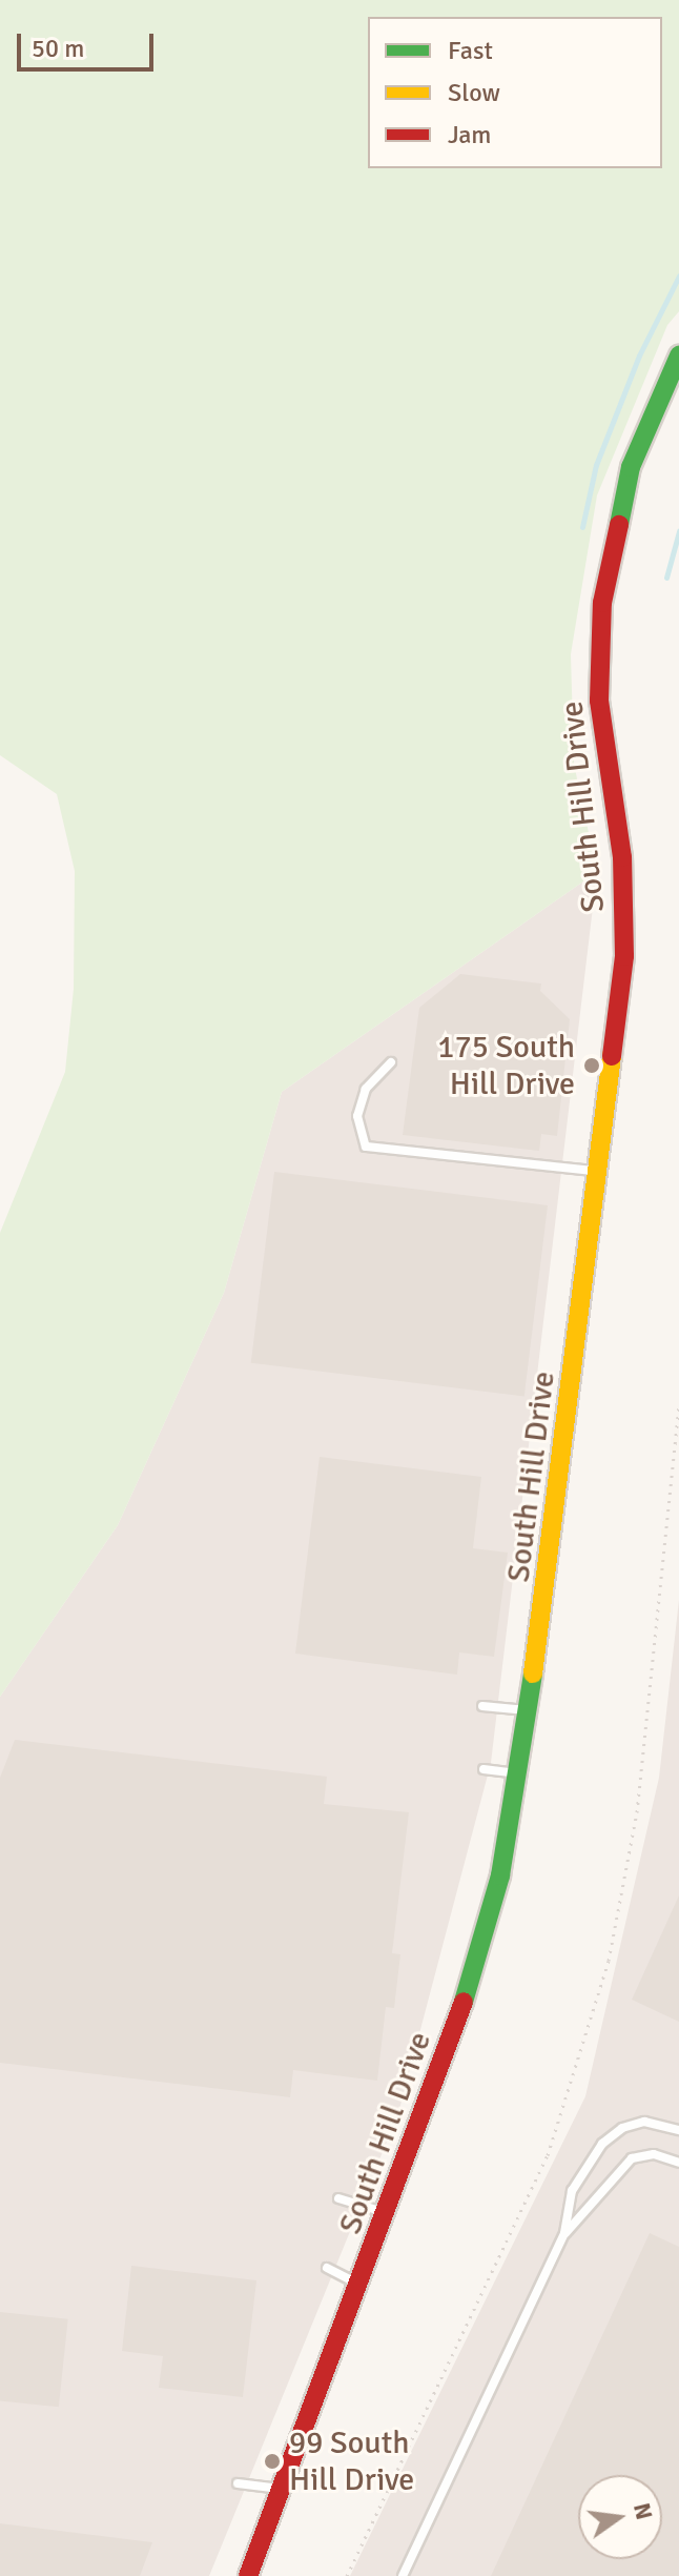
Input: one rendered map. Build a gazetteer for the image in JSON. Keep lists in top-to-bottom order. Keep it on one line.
{"streets":{"street":["South Hill Drive"]},"places":["175 South Hill Drive","99 South Hill Drive"],"legend":["Fast","Slow","Jam"],"scale_bar":"50 m","north":"right"}
